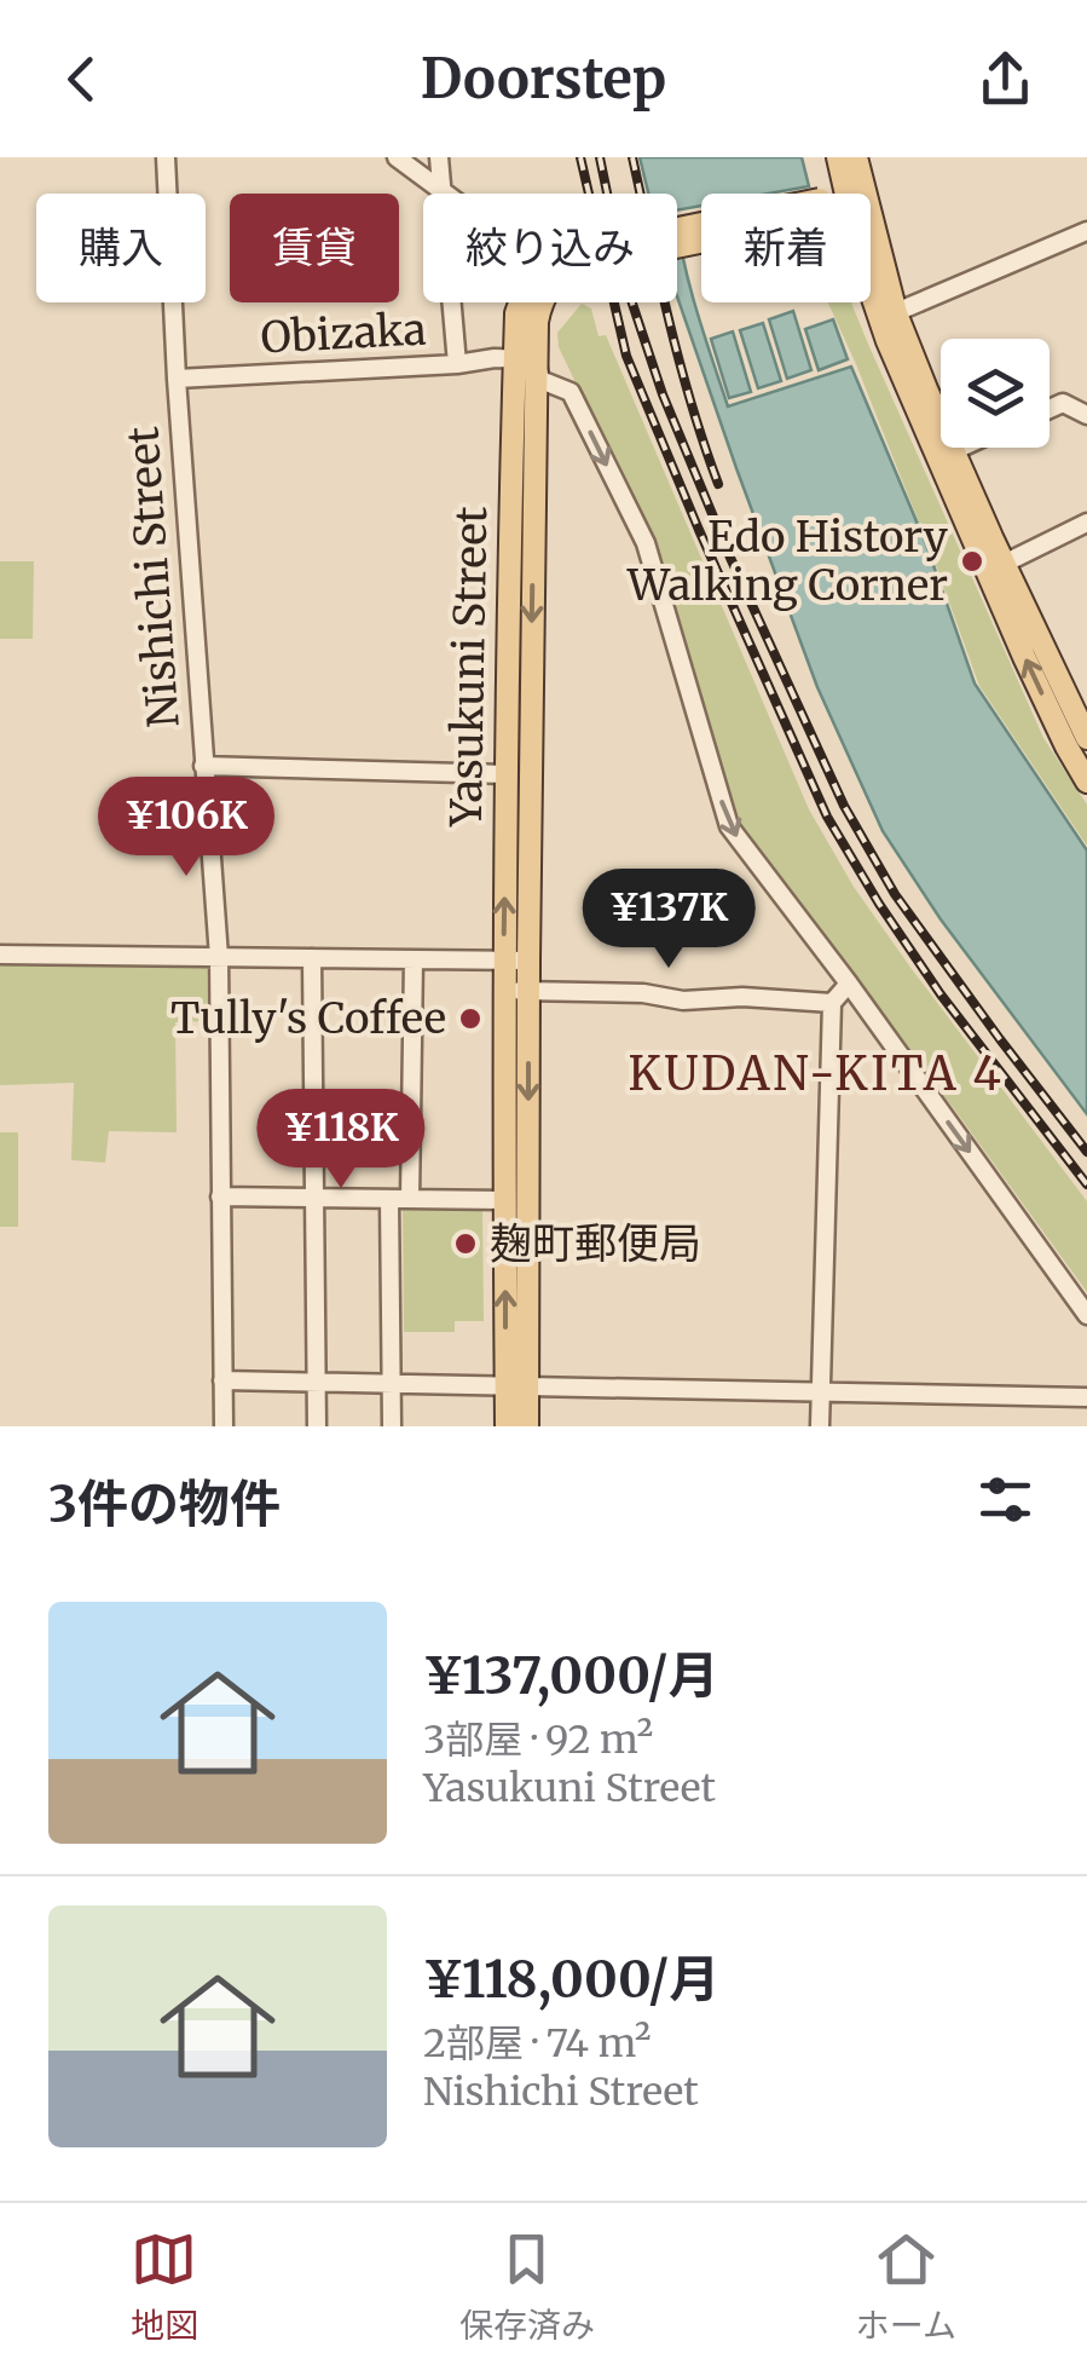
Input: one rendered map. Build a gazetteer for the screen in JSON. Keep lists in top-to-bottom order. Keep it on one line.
{"streets":{"main road":["Yasukuni Street"],"street":["Obizaka","Nishichi Street"]},"crossings":[["Obizaka","Nishichi Street"],["Obizaka","Yasukuni Street"]],"districts":["KUDAN-KITA 4"],"places":["Edo History Walking Corner","Tully's Coffee","麹町郵便局"],"page":{"header":"Doorstep","chip":["購入","賃貸","絞り込み","新着"],"price":["¥106K","¥137K","¥118K"],"heading":"3件の物件","list":[{"name":"¥137,000/月","note":"3部屋 · 92 m² · Yasukuni Street"},{"name":"¥118,000/月","note":"2部屋 · 74 m² · Nishichi Street"}],"tabs":["地図","保存済み","ホーム"]}}
